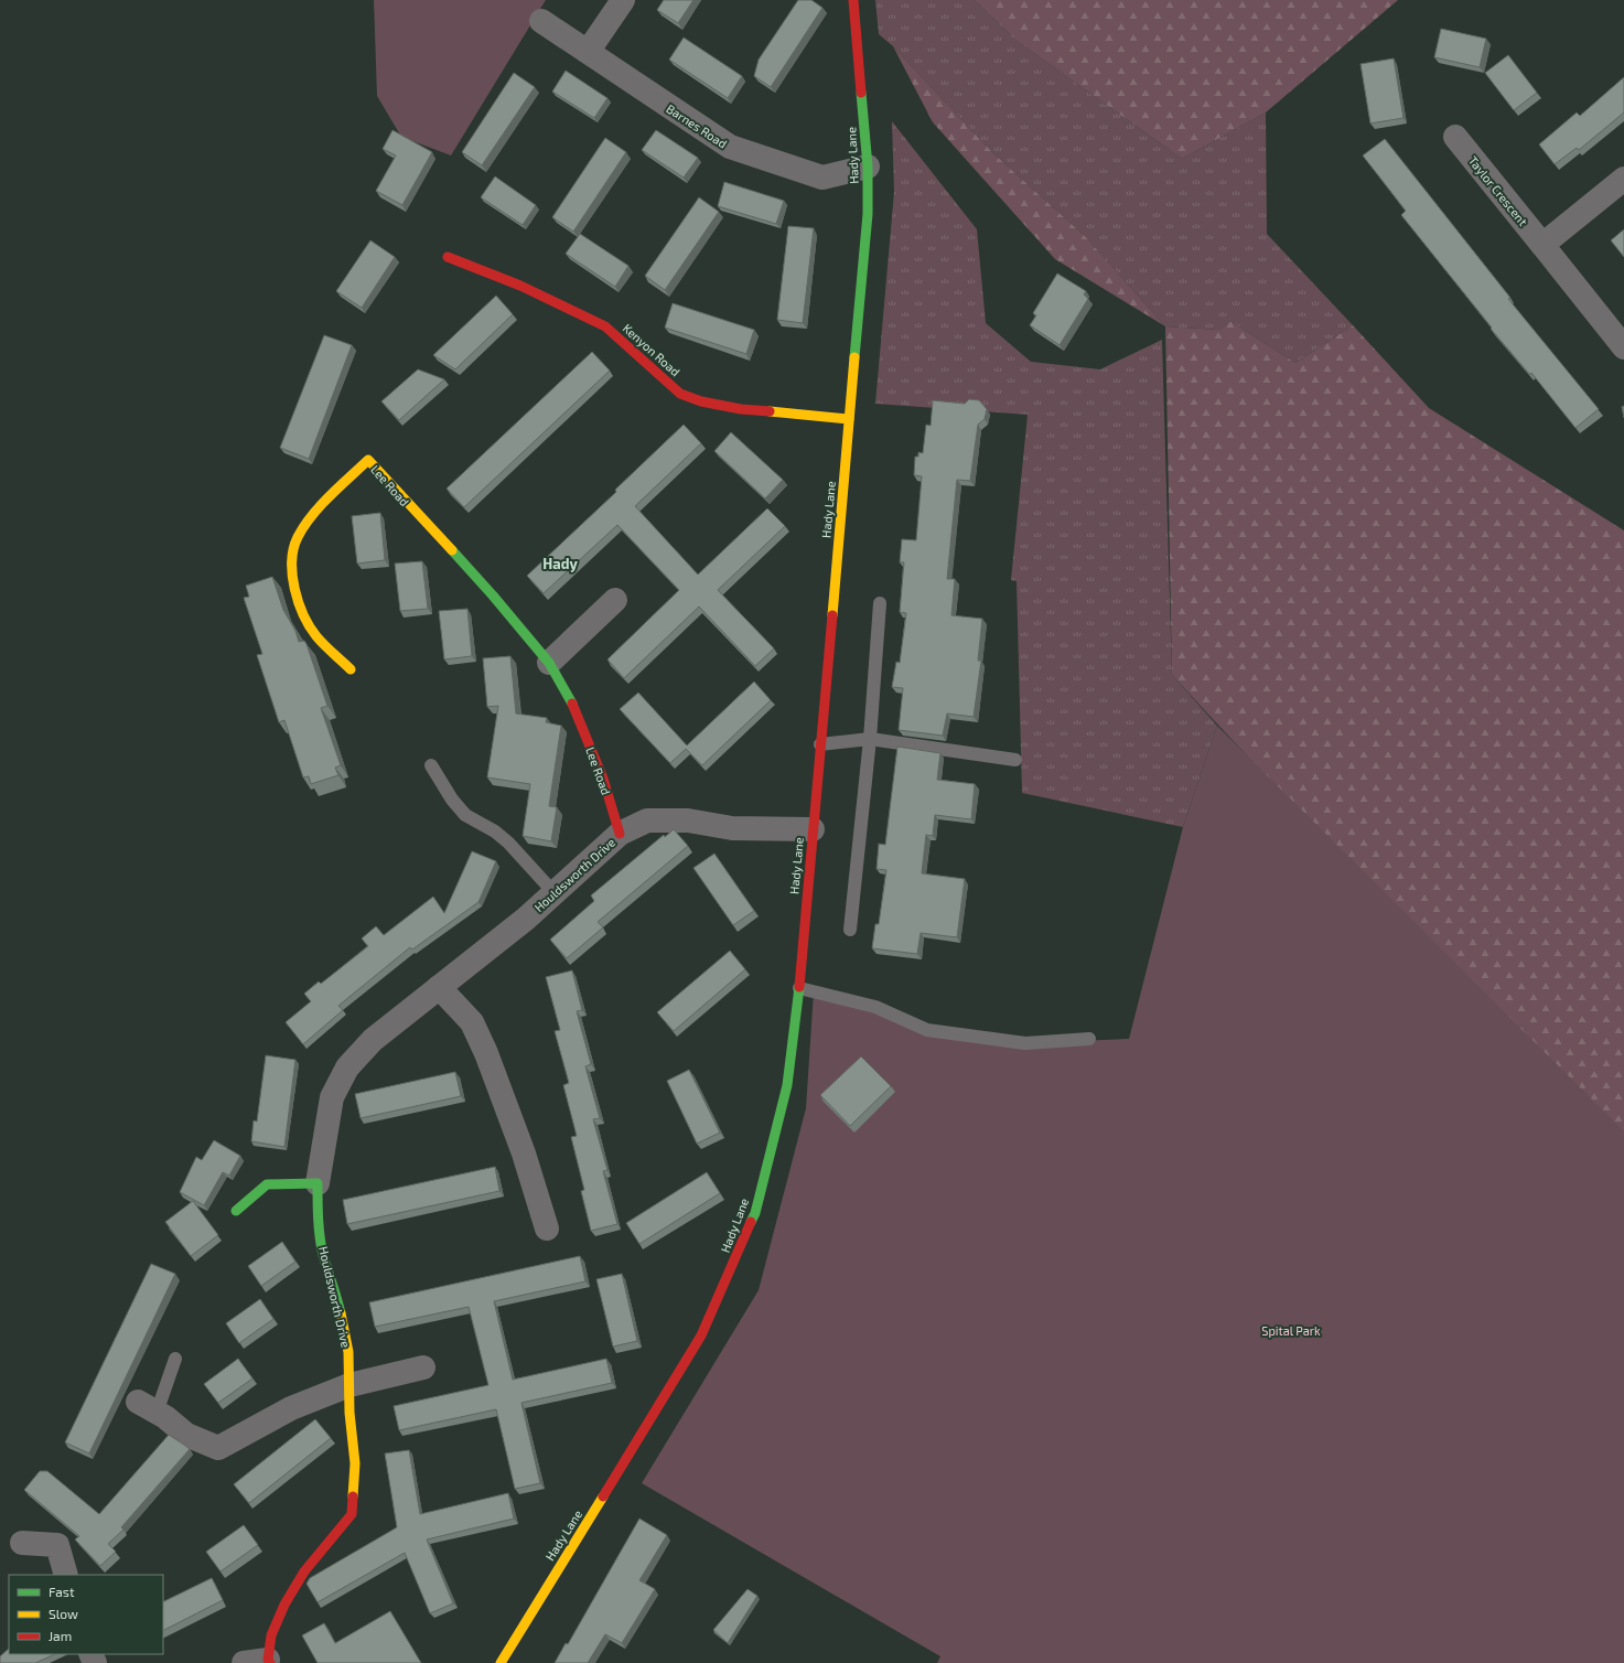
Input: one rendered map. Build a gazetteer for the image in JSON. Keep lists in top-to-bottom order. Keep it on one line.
{"streets":{"street":["Barnes Road","Hady Lane","Taylor Crescent","Kenyon Road","Lee Road","Houldsworth Drive"]},"crossings":[["Barnes Road","Hady Lane"],["Hady Lane","Kenyon Road"],["Hady Lane","Houldsworth Drive"],["Lee Road","Houldsworth Drive"]],"districts":["Hady"],"parks":["Spital Park"],"legend":["Fast","Slow","Jam"]}
